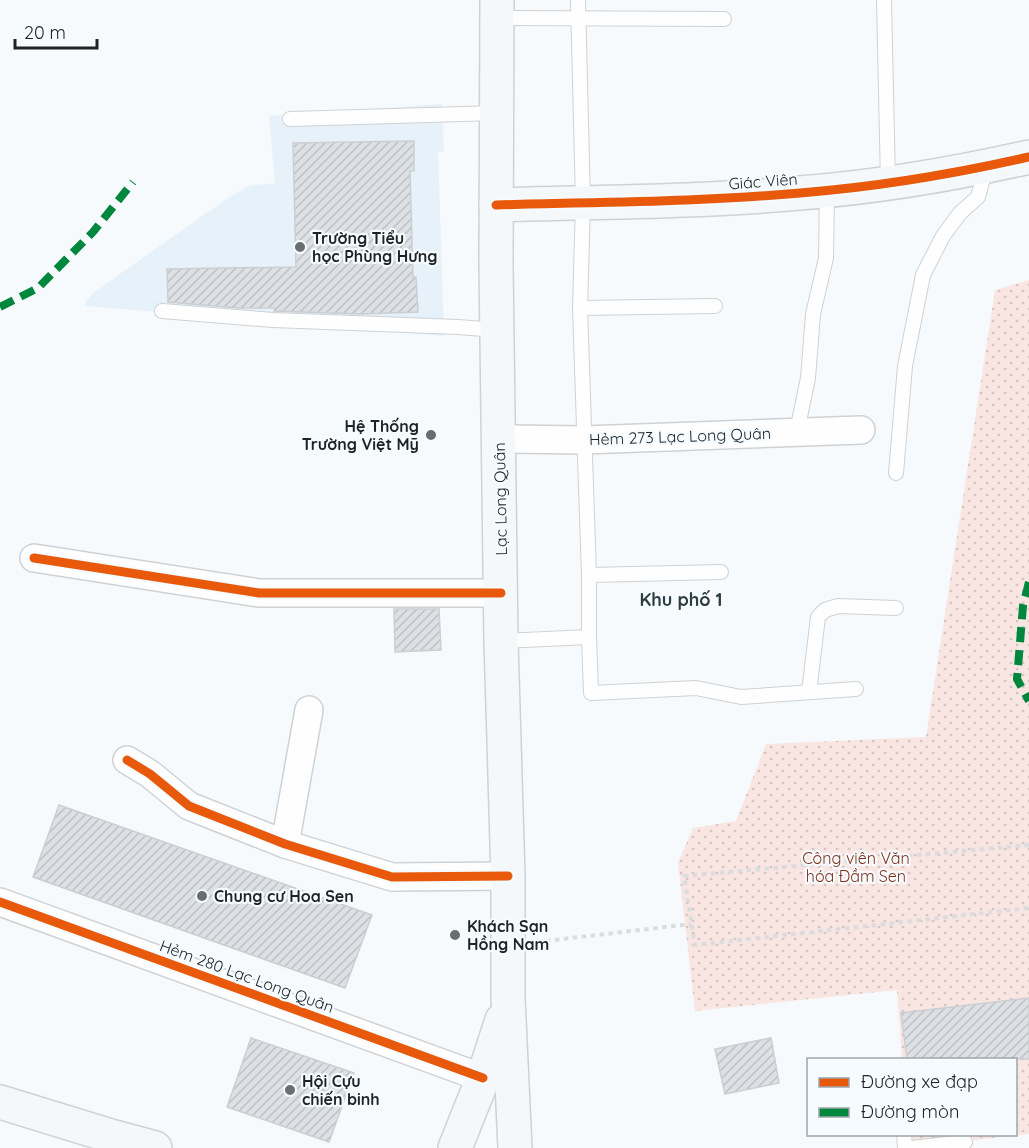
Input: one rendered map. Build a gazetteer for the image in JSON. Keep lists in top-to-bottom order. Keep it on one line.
{"streets":{"main road":["Giác Viên","Lạc Long Quân"],"street":["Hẻm 273 Lạc Long Quân","Hẻm 280 Lạc Long Quân"]},"crossings":[["Giác Viên","Lạc Long Quân"],["Hẻm 273 Lạc Long Quân","Lạc Long Quân"]],"districts":["Khu phố 1"],"parks":["Công viên Văn hóa Đầm Sen"],"places":["Trường Tiểu học Phùng Hưng","Hệ Thống Trường Việt Mỹ","Chung cư Hoa Sen","Khách Sạn Hồng Nam","Hội Cựu chiến binh"],"legend":["Đường xe đạp","Đường mòn"],"scale_bar":"20 m"}
